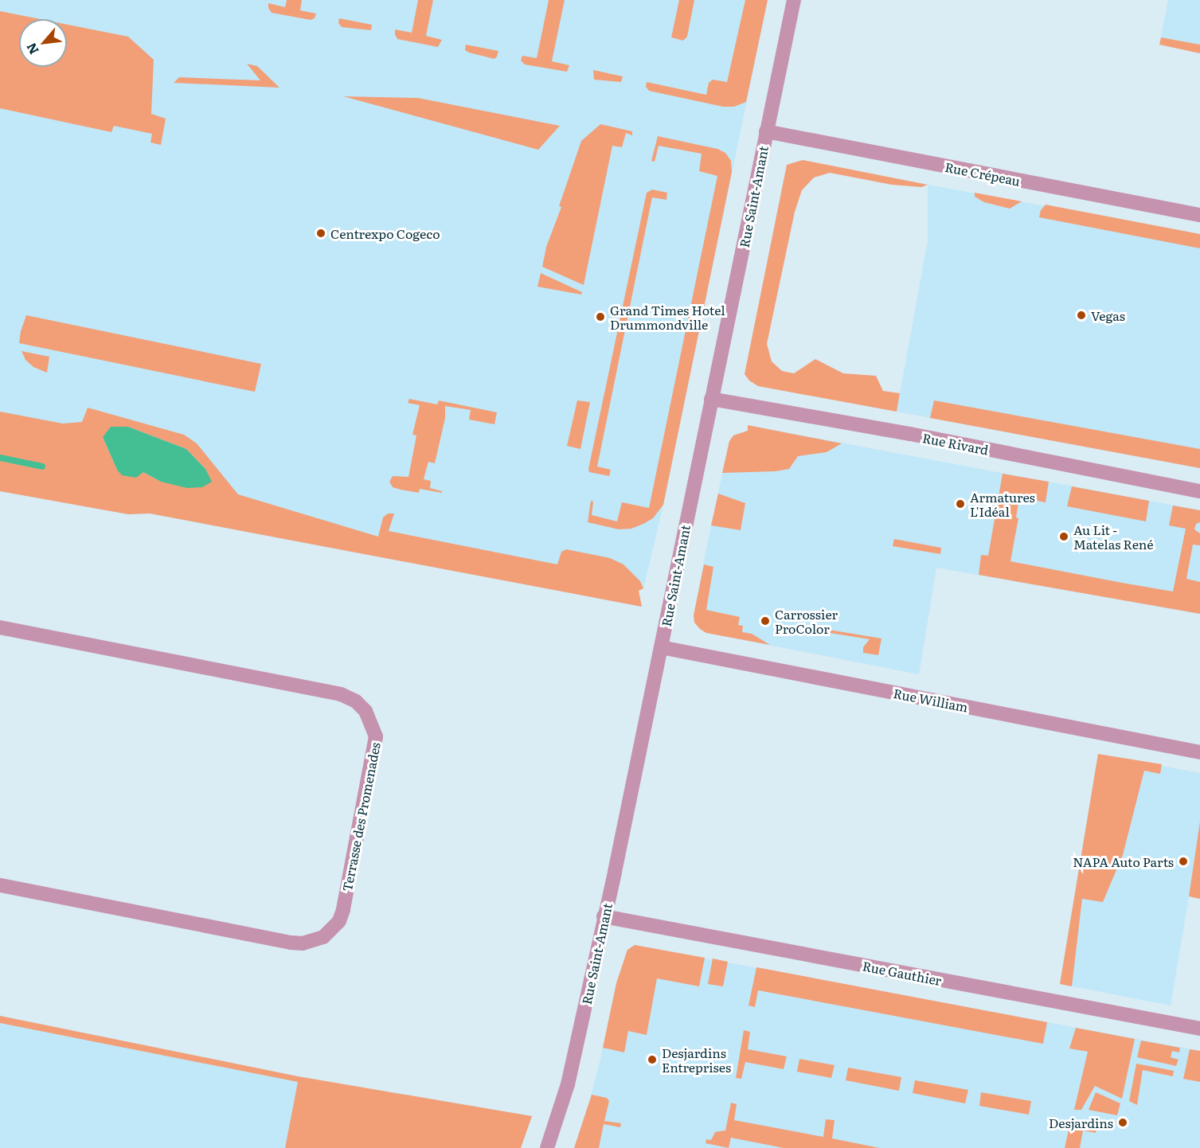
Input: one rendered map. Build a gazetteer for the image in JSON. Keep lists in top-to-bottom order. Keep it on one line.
{"streets":{"street":["Rue Crépeau","Rue Saint-Amant","Rue Rivard","Rue William","Terrasse des Promenades","Rue Gauthier"]},"crossings":[["Rue Crépeau","Rue Saint-Amant"],["Rue Saint-Amant","Rue Rivard"],["Rue Saint-Amant","Rue William"],["Rue Saint-Amant","Rue Gauthier"]],"places":["Centrexpo Cogeco","Vegas","Grand Times Hotel Drummondville","Armatures L'Idéal","Au Lit - Matelas René","Carrossier ProColor","NAPA Auto Parts","Desjardins Entreprises","Desjardins"],"north":"bottom left"}
